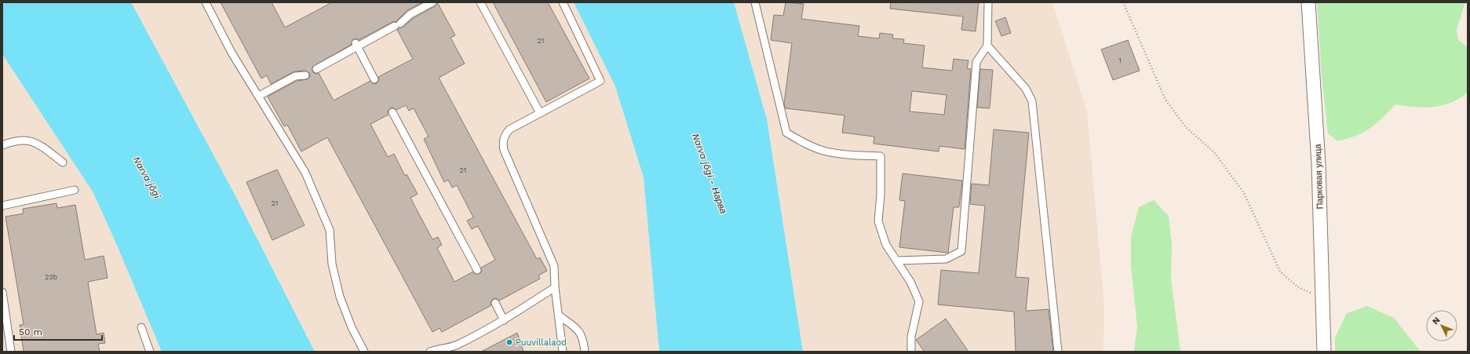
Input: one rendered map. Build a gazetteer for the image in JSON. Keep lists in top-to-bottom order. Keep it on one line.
{"streets":{"street":["Парковая улица"]},"water":["Narva jõgi - Нарва","Narva jõgi"],"places":["Puuvillalaod"],"house_numbers":["21","1","21","21","23b"],"scale_bar":"50 m","north":"top left"}
